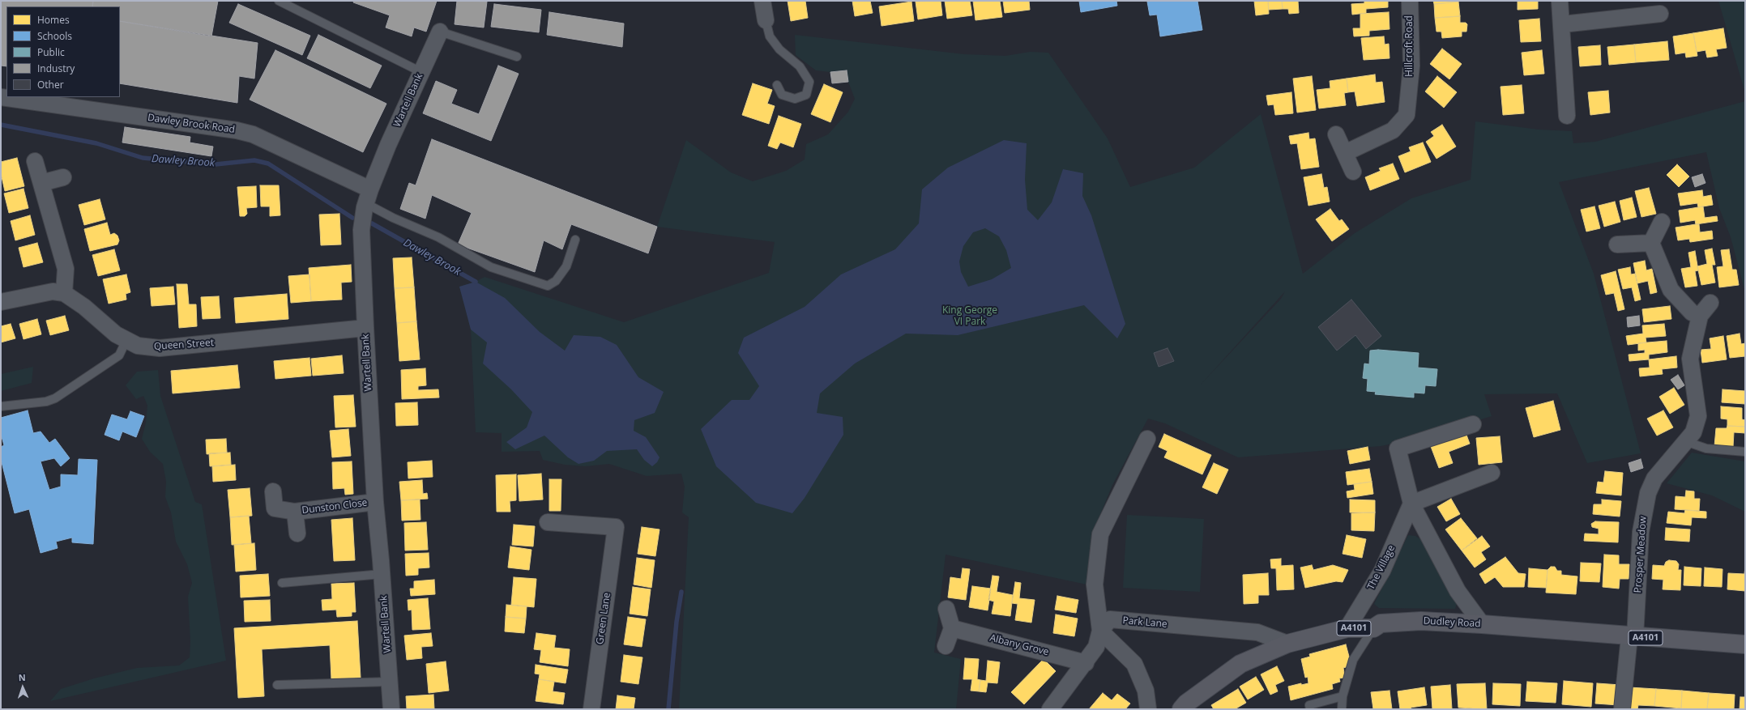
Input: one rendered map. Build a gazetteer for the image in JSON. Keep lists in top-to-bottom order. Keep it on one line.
{"streets":{"main road":["Dudley Road","A4101"],"street":["Hillcroft Road","Wartell Bank","Dawley Brook Road","Queen Street","Dunston Close","Prosper Meadow","The Village","Green Lane","Park Lane","Albany Grove"]},"crossings":[["Wartell Bank","Dawley Brook Road"],["Wartell Bank","Queen Street"],["Wartell Bank","Dunston Close"],["Prosper Meadow","Dudley Road"],["The Village","Dudley Road"],["Park Lane","Dudley Road"]],"water":["Dawley Brook"],"parks":["King George VI Park"],"legend":["Homes","Schools","Public","Industry","Other"],"north":"top"}
